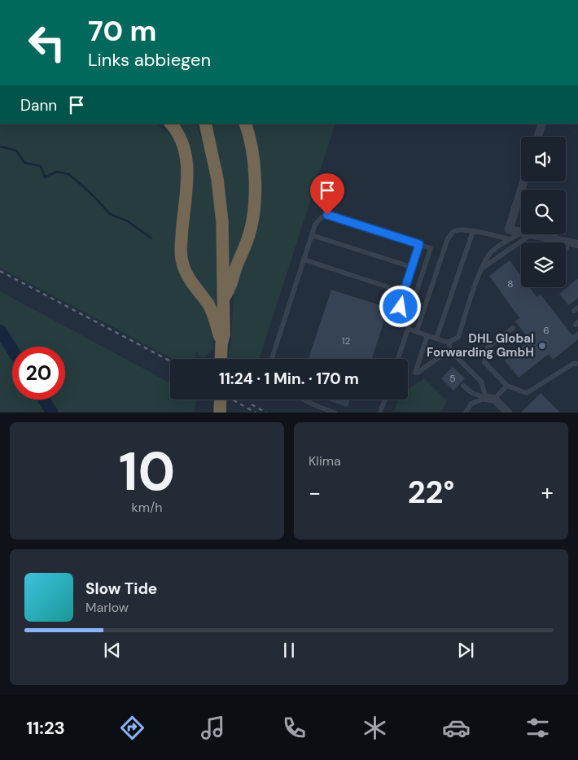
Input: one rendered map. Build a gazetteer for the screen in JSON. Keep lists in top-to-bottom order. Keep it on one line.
{"places":["DHL Global Forwarding GmbH"],"house_numbers":["8","6","12","5"],"page":{"turn":["70 m","Links abbiegen"],"then":"Dann","limit":"20","trip":"11:24 · 1 Min. · 170 m","tile":[["10","km/h"],"Klima"],"heat":["−","22°","+"],"song":["Slow Tide","Marlow"],"tabs":"11:23"}}
